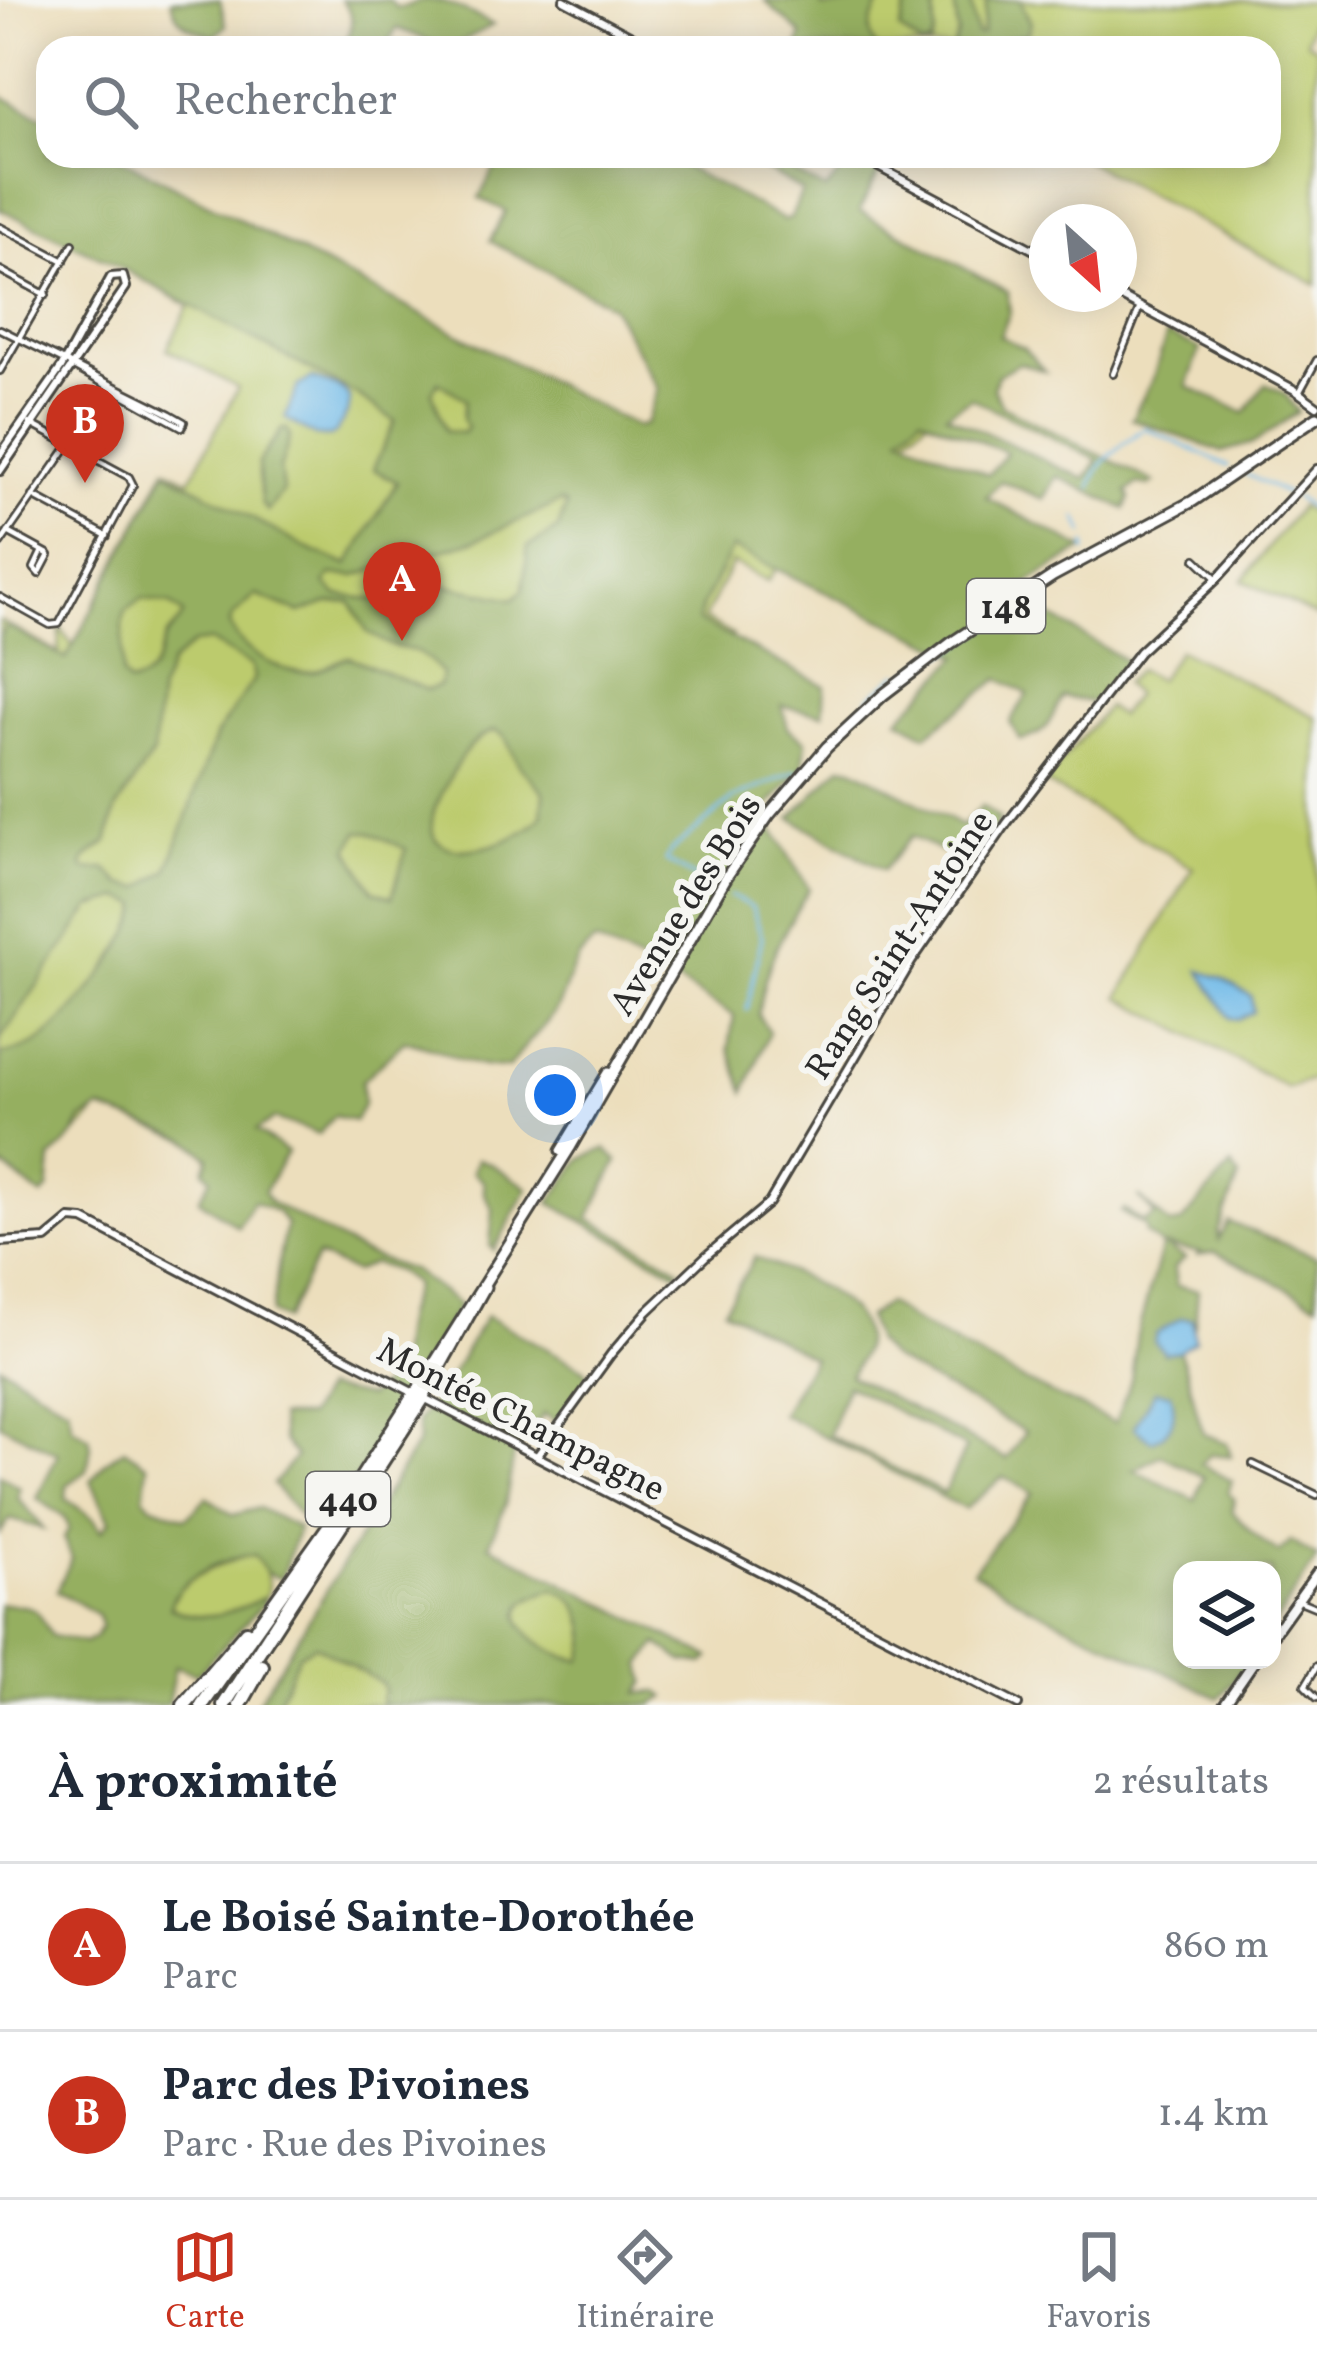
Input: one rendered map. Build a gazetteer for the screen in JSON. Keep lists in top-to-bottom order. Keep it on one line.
{"streets":{"highway":["440"],"main road":["148","Avenue des Bois"],"street":["Rang Saint-Antoine","Montée Champagne"]},"crossings":[["Avenue des Bois","Montée Champagne"],["Avenue des Bois","440"],["Rang Saint-Antoine","Montée Champagne"],["Montée Champagne","440"]],"north":"bottom right","page":{"search":"Rechercher","pins":["B","A"],"heading":["À proximité","2 résultats"],"list":[{"mark":"A","name":"Le Boisé Sainte-Dorothée","note":"Parc","value":"860 m"},{"mark":"B","name":"Parc des Pivoines","note":"Parc · Rue des Pivoines","value":"1.4 km"}],"nav":["Carte","Itinéraire","Favoris"]}}
